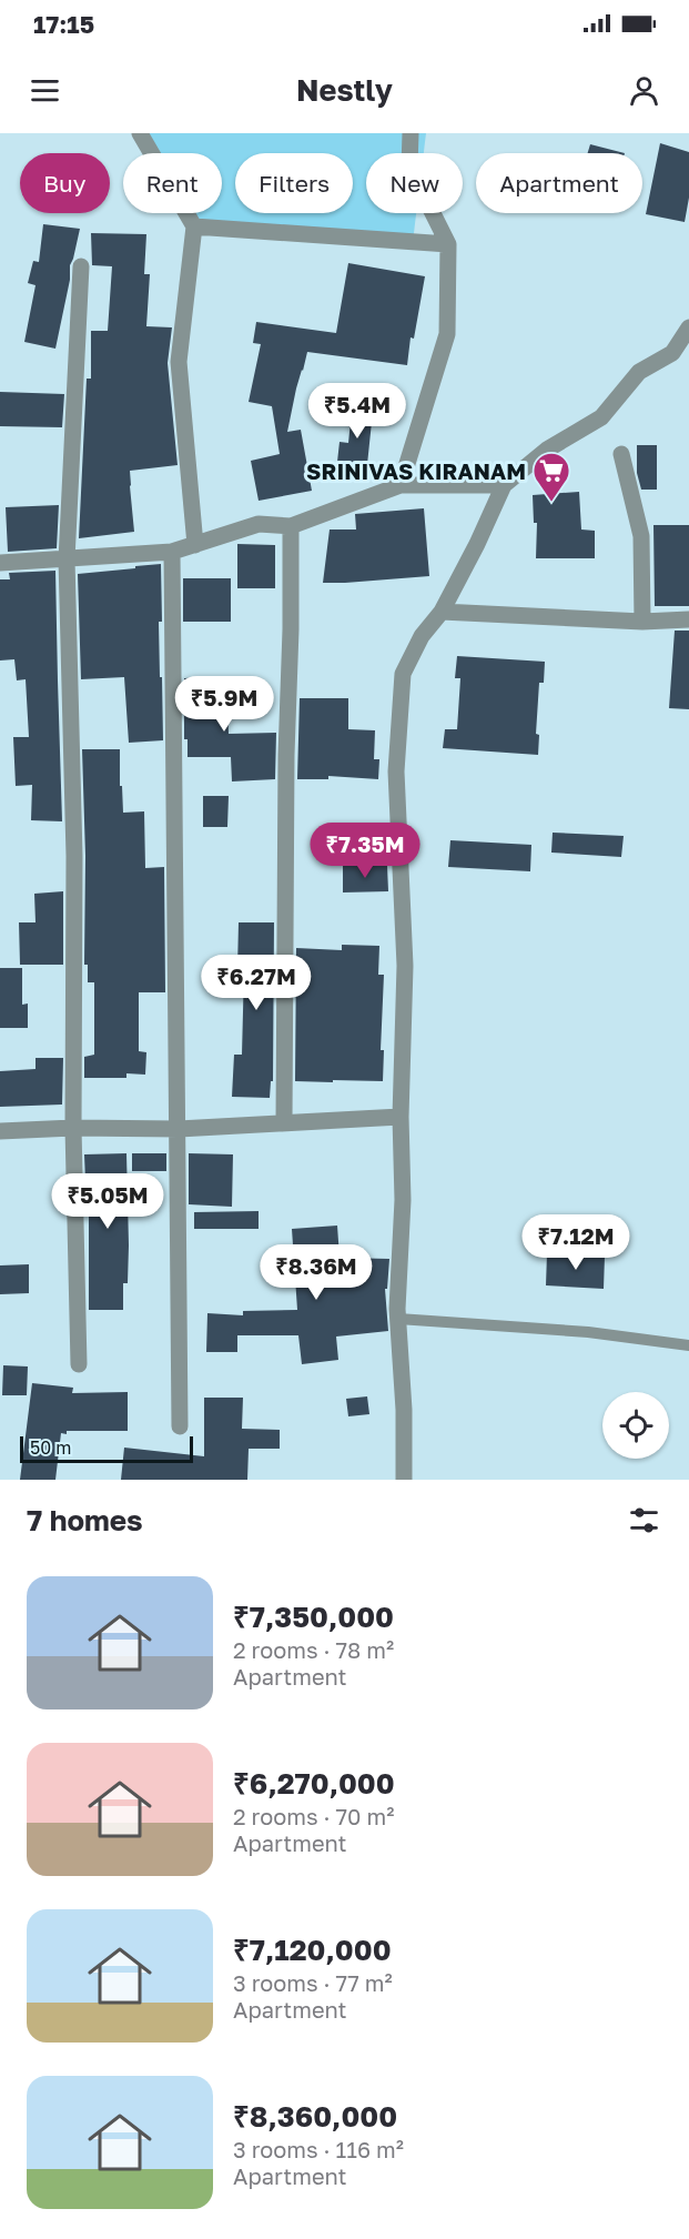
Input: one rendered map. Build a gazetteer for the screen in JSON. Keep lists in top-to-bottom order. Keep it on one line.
{"places":{"supermarket":["SRINIVAS KIRANAM"]},"scale_bar":"50 m","page":{"status":"17:15","header":"Nestly","chip":["Buy","Rent","Filters","New","Apartment"],"price":["₹5.4M","₹5.9M","₹7.35M","₹6.27M","₹5.05M","₹7.12M","₹8.36M"],"scale":"50 m","heading":"7 homes","list":[{"name":"₹7,350,000","note":"2 rooms · 78 m² · Apartment"},{"name":"₹6,270,000","note":"2 rooms · 70 m² · Apartment"},{"name":"₹7,120,000","note":"3 rooms · 77 m² · Apartment"},{"name":"₹8,360,000","note":"3 rooms · 116 m² · Apartment"}]}}
